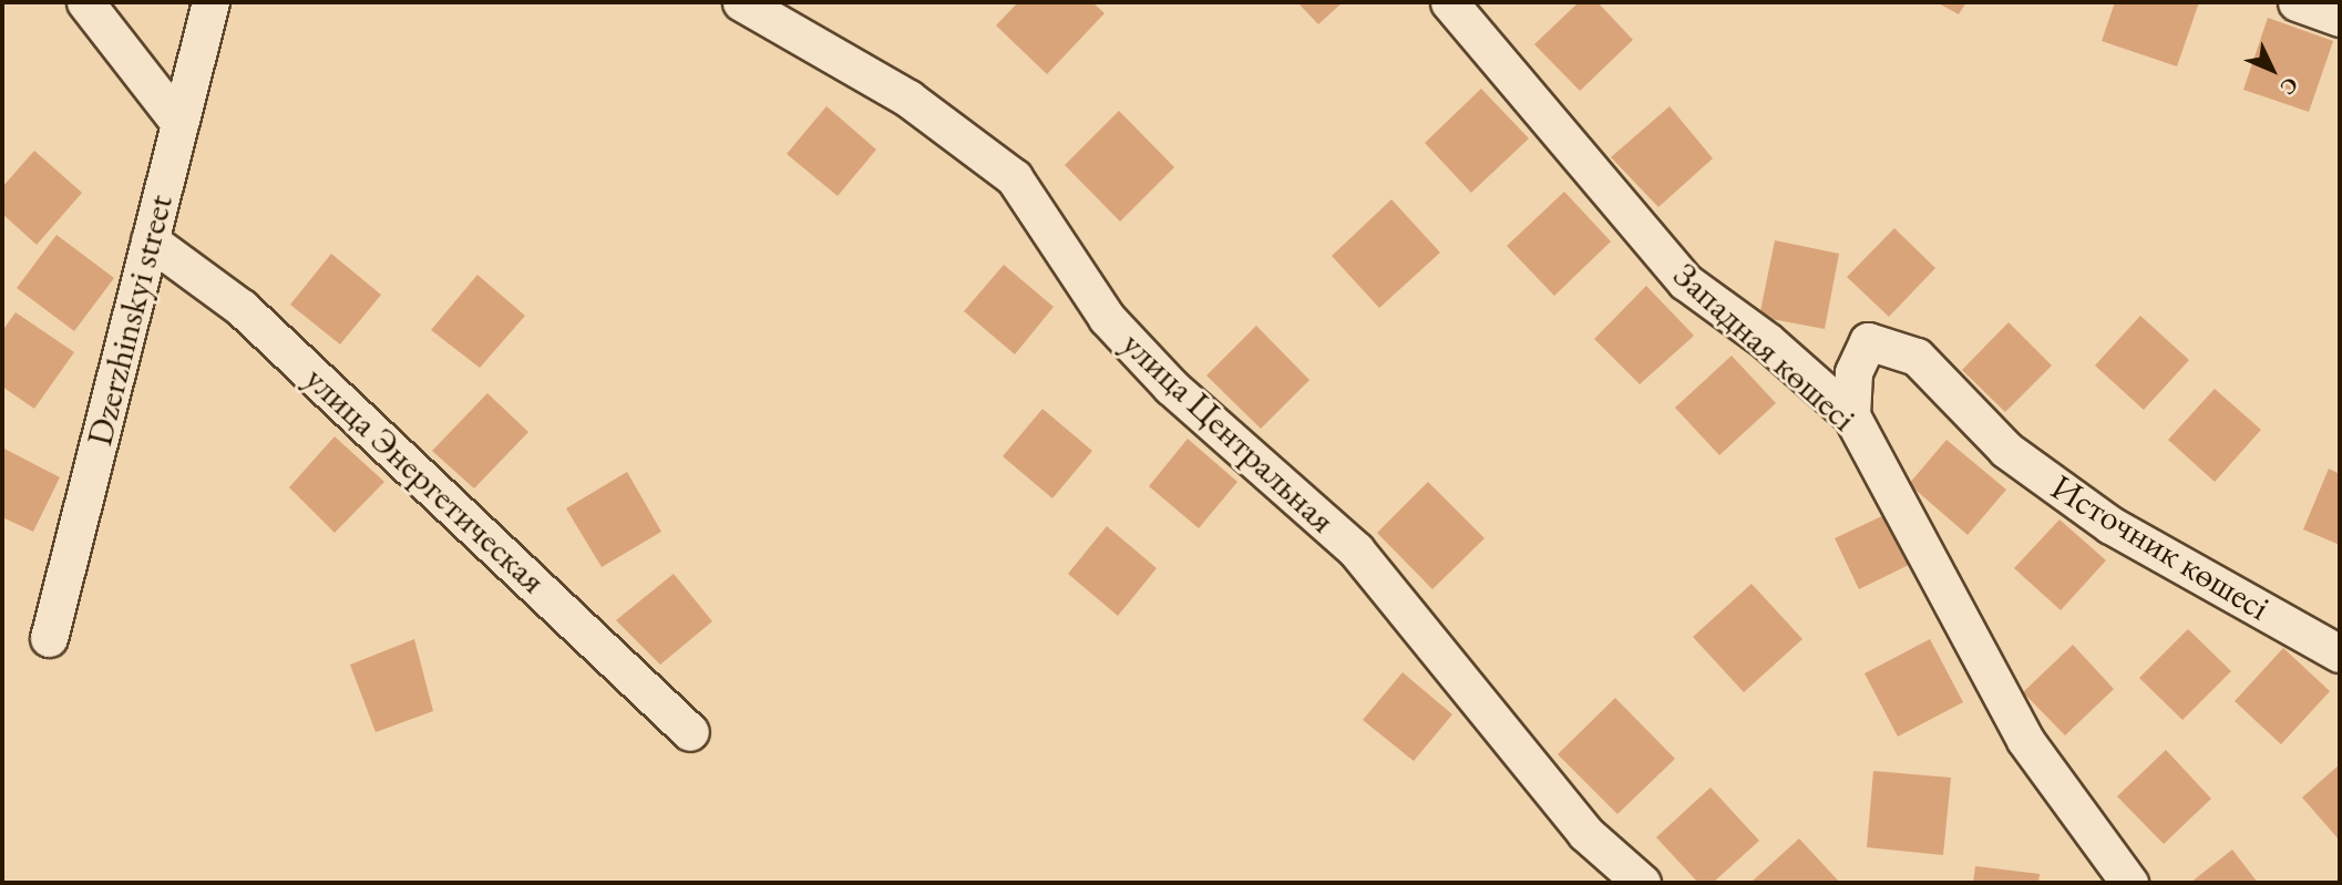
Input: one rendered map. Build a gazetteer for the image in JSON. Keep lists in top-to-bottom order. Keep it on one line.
{"streets":{"street":["Dzerzhinskyi street","Западная көшесі","улица Центральная","улица Энергетическая","Источник көшесі"]},"crossings":[["Dzerzhinskyi street","улица Энергетическая"],["Западная көшесі","Источник көшесі"]],"north":"bottom right"}
